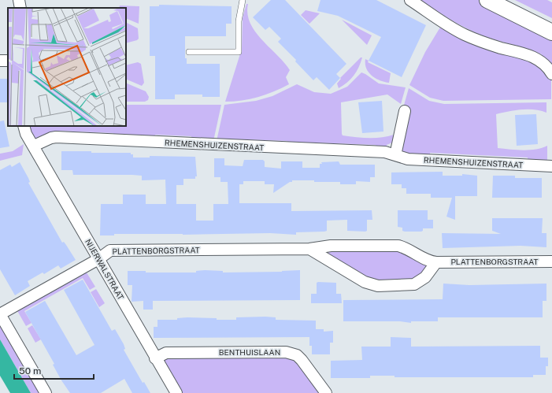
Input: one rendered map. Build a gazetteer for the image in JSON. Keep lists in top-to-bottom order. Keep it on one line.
{"streets":{"street":["RHEMENSHUIZENSTRAAT","PLATTENBORGSTRAAT","NIJERWALSTRAAT","BENTHUISLAAN"]},"crossings":[["RHEMENSHUIZENSTRAAT","NIJERWALSTRAAT"],["PLATTENBORGSTRAAT","NIJERWALSTRAAT"],["NIJERWALSTRAAT","BENTHUISLAAN"]],"scale_bar":"50 m"}
